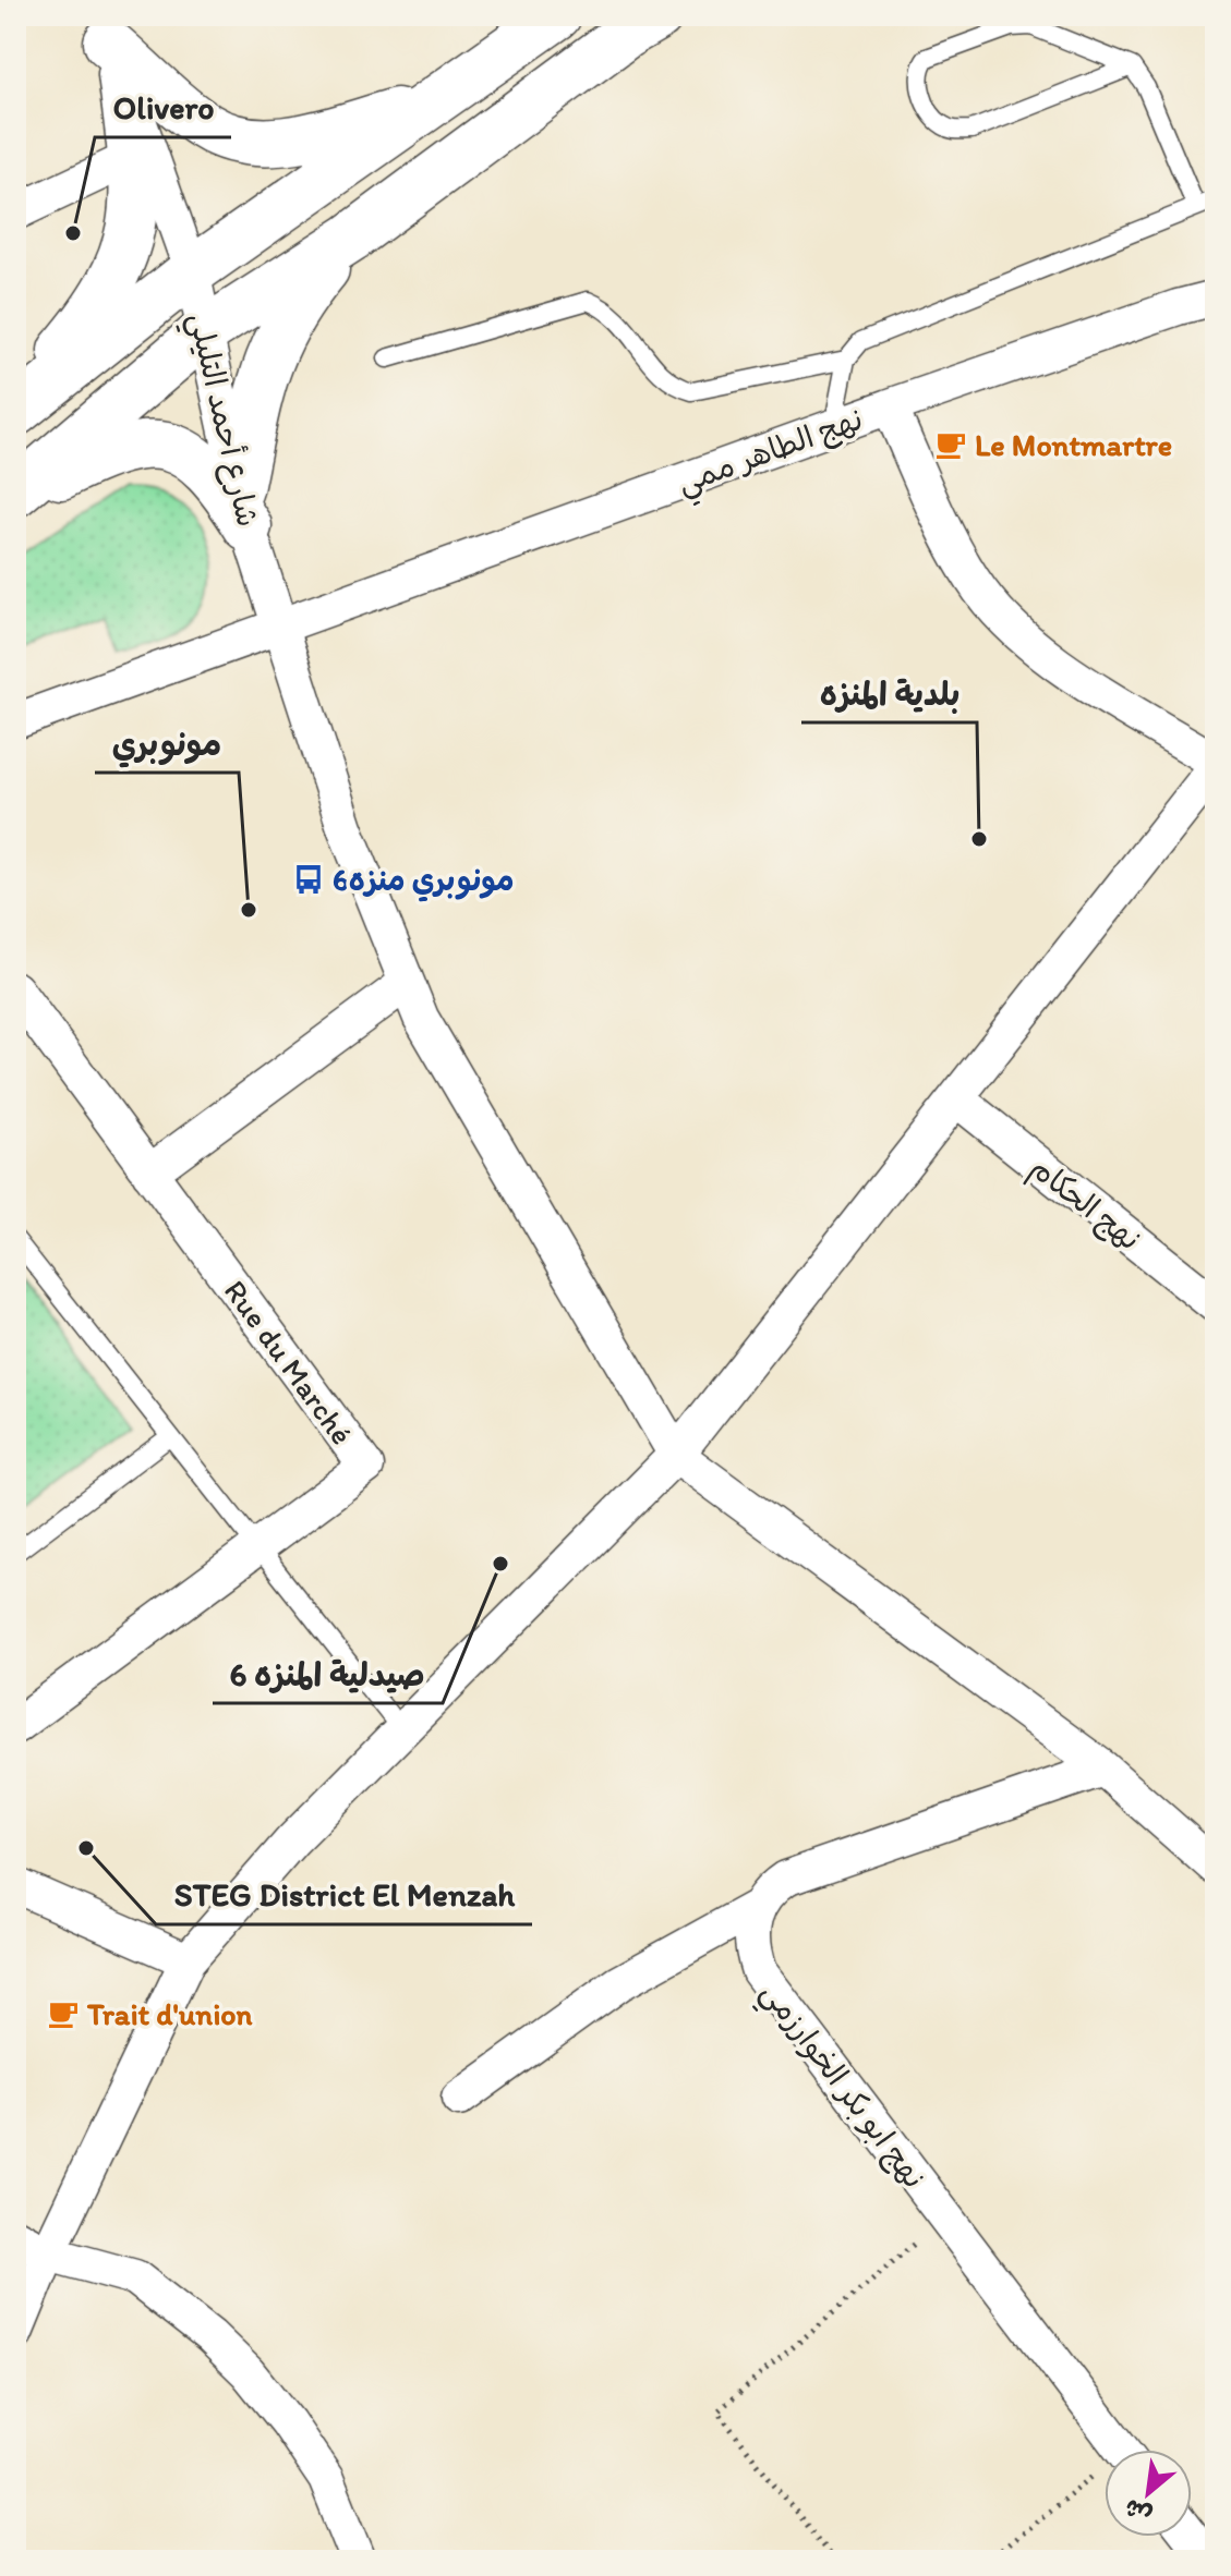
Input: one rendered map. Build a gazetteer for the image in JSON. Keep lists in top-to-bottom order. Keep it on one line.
{"streets":{"street":["شارع أحمد التليلي","نهج الطاهر ممي","نهج الحكام","Rue du Marché","نهج ابو بكر الخوارزمي"]},"crossings":[["شارع أحمد التليلي","نهج الطاهر ممي"]],"places":{"other":["Olivero","بلدية المنزه","مونوبري","صيدلية المنزه 6","STEG District El Menzah"],"cafe":["Le Montmartre","Trait d'union"],"bus stop":["مونوبري منزه6"]},"north":"bottom left"}
